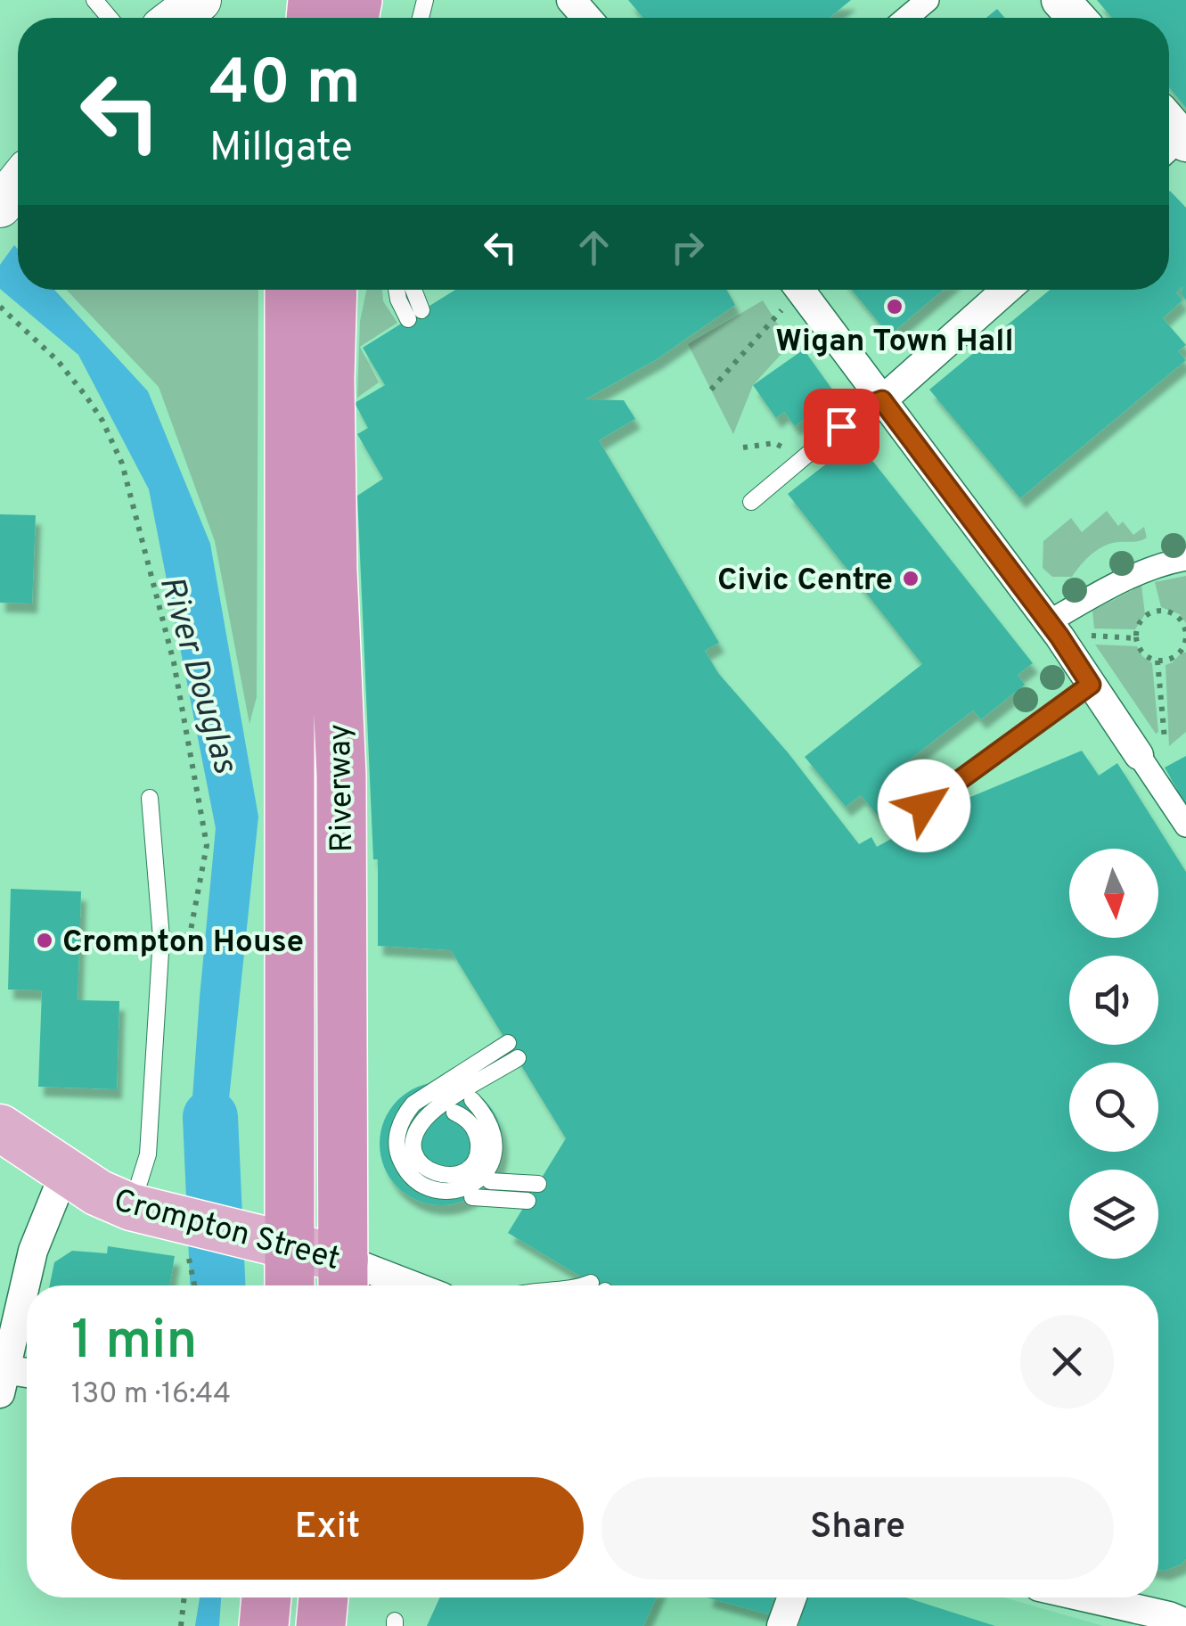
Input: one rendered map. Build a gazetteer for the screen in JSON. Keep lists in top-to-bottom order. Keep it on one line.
{"streets":{"highway":["Riverway"],"main road":["Crompton Street"]},"crossings":[["Riverway","Crompton Street"]],"water":["River Douglas"],"places":["Wigan Town Hall","Civic Centre","Crompton House"],"north":"bottom","page":{"turn":["40 m","Millgate"],"heading":["1 min","130 m · 16:44"],"buttons":["Exit","Share"]}}
